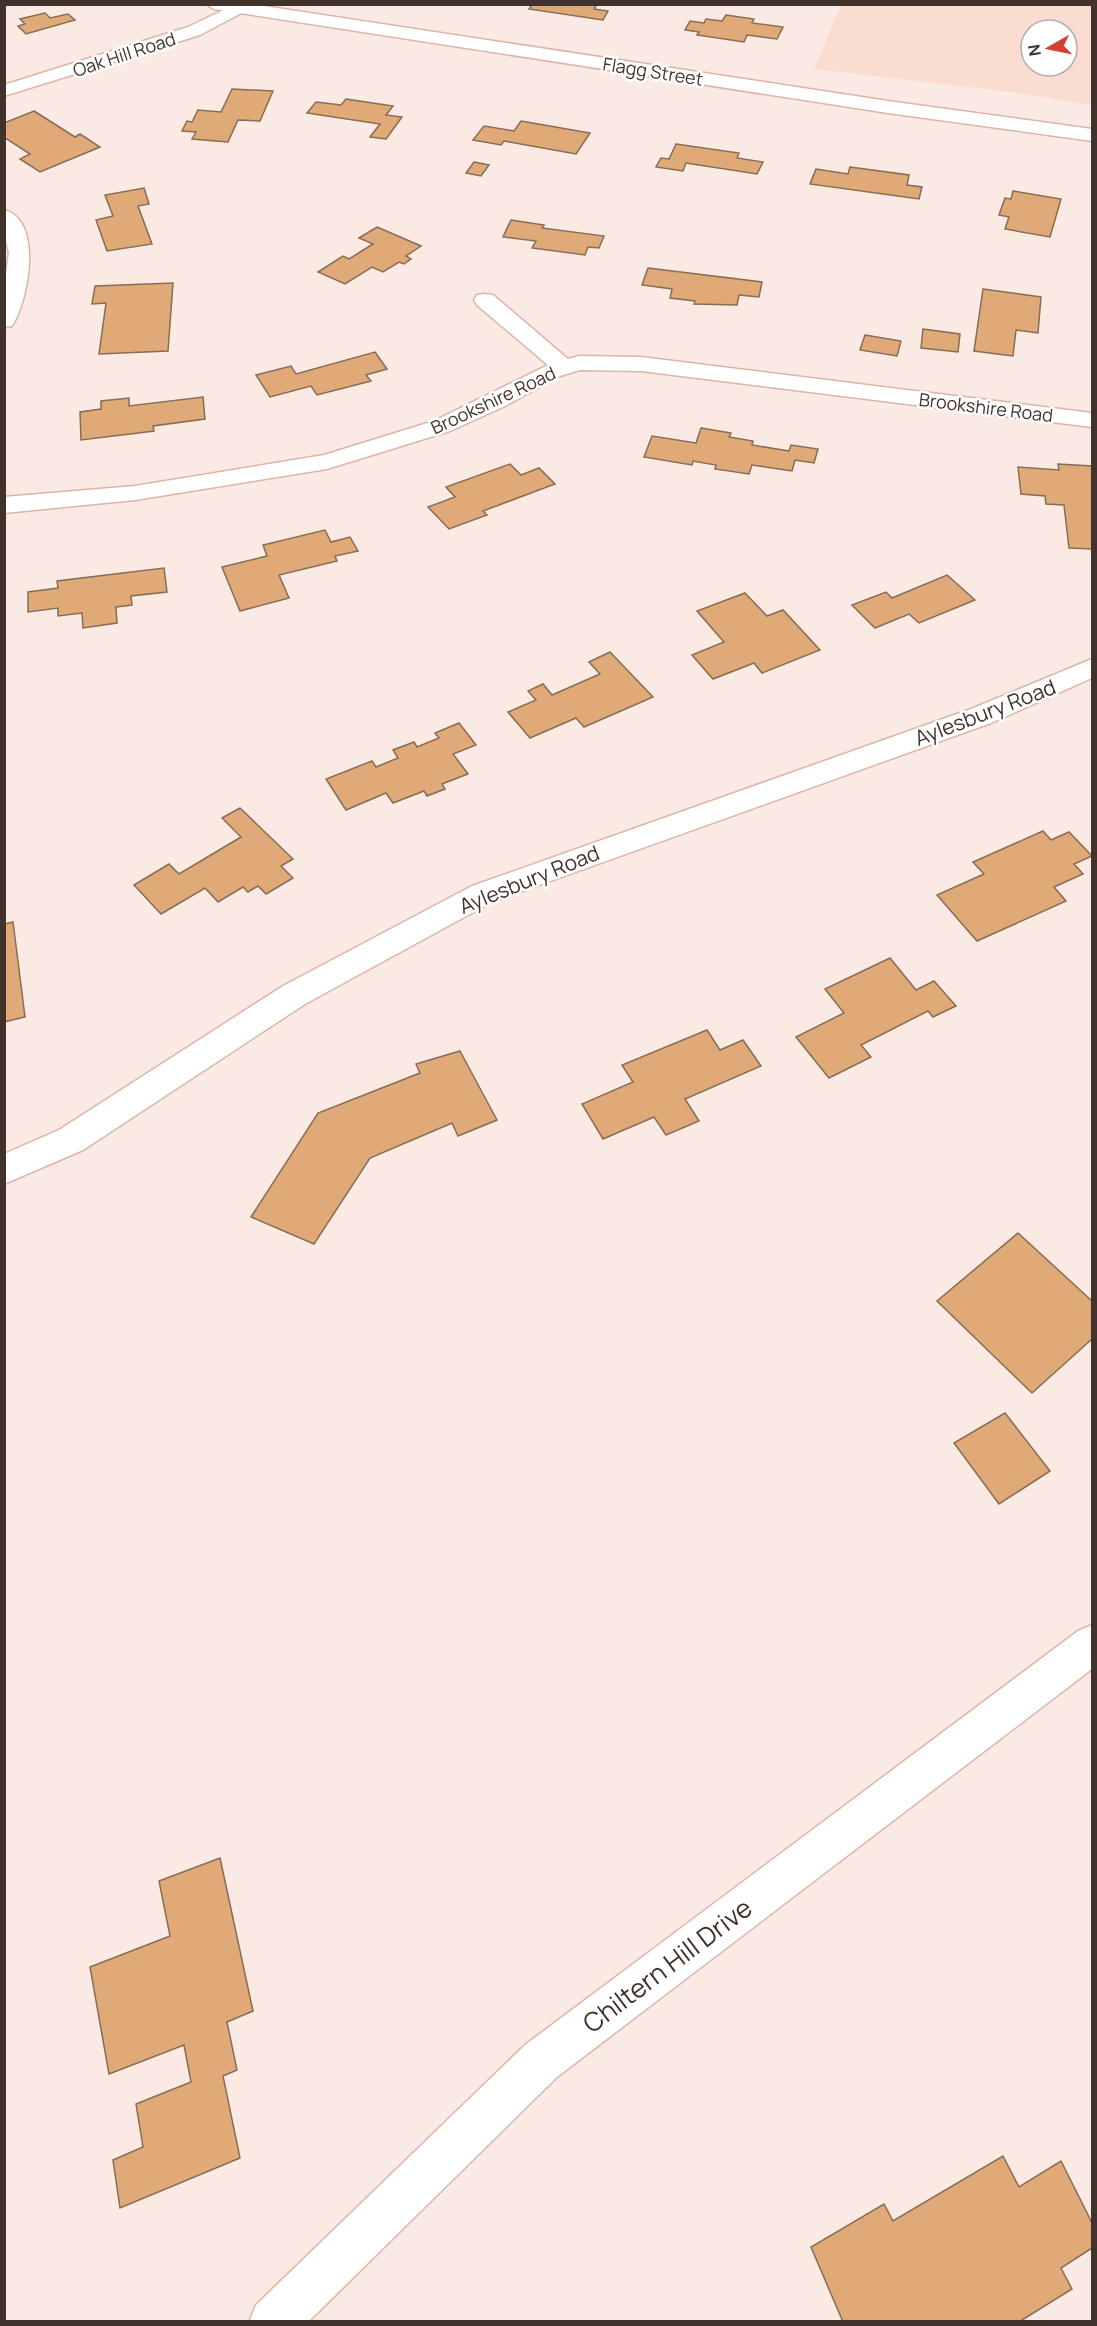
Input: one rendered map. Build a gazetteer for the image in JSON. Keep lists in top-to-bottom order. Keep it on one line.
{"streets":{"street":["Oak Hill Road","Flagg Street","Brookshire Road","Aylesbury Road","Chiltern Hill Drive"]},"crossings":[["Oak Hill Road","Flagg Street"]],"north":"left"}
